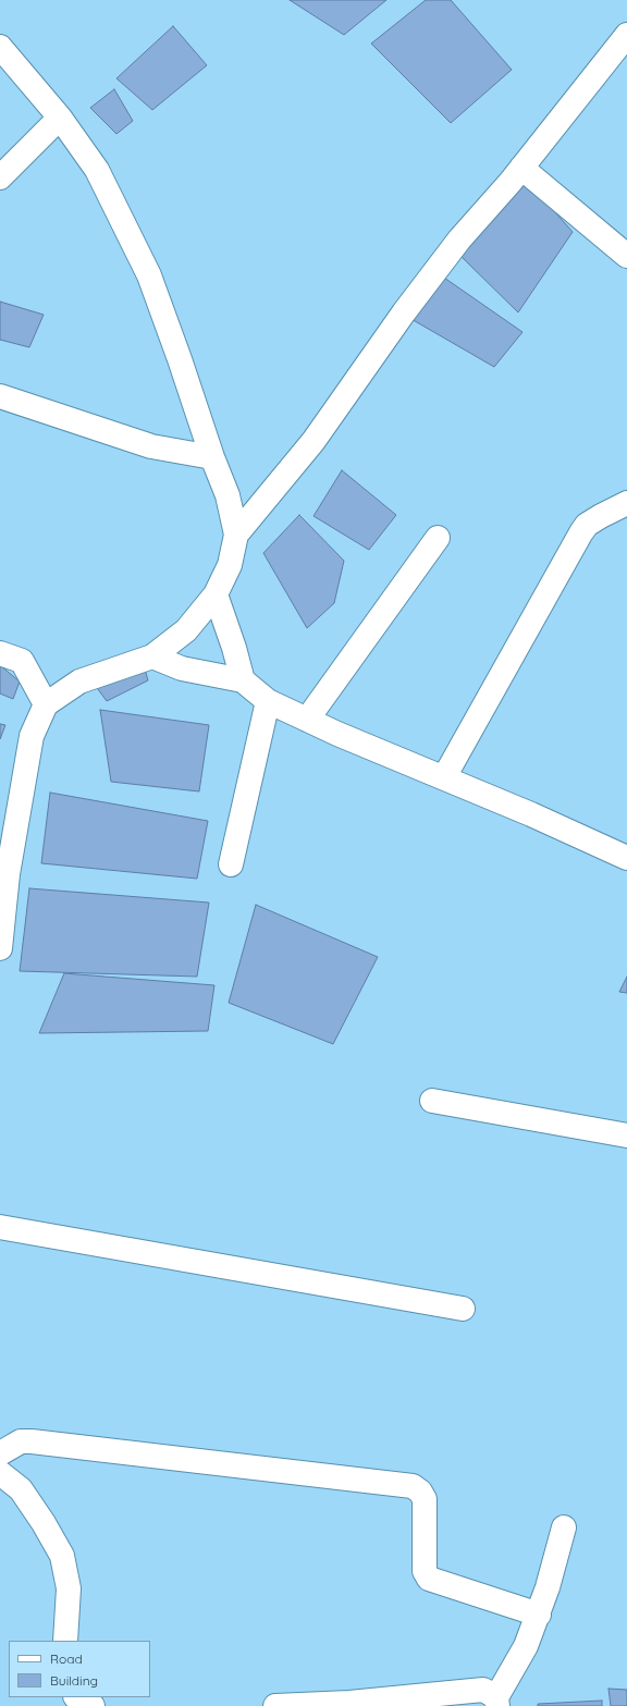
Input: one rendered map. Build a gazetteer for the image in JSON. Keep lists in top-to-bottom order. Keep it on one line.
{"legend":["Road","Building"]}
